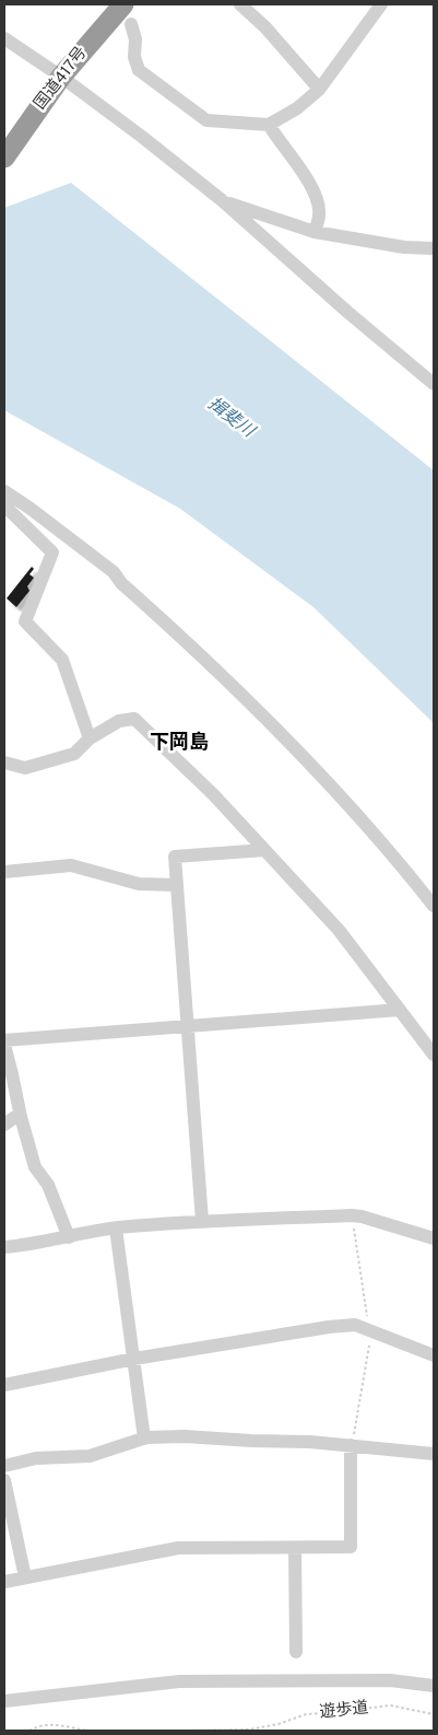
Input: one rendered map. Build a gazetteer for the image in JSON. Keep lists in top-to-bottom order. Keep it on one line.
{"streets":{"highway":["国道417号"],"path":["遊歩道"]},"districts":["下岡島"],"water":["揖斐川"]}
